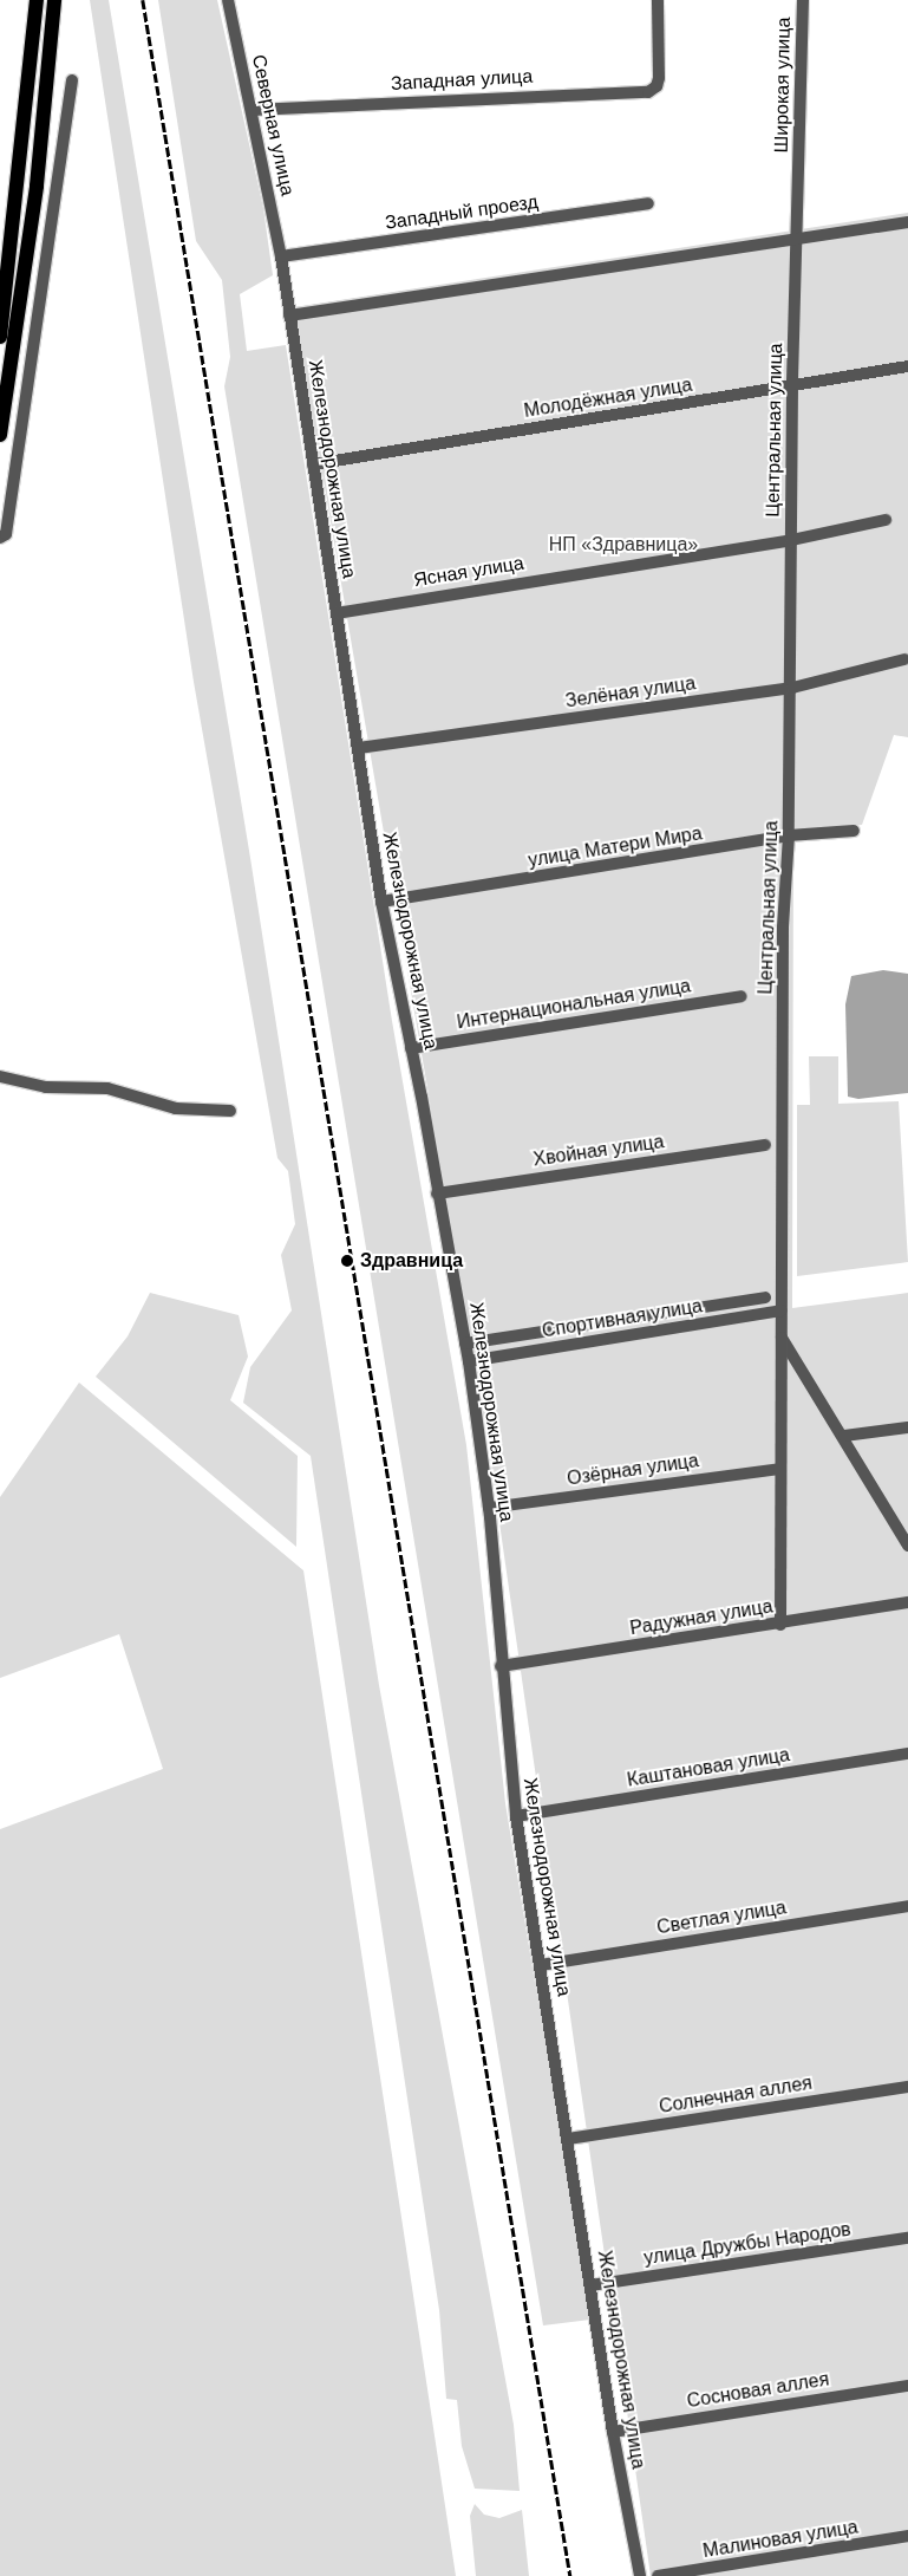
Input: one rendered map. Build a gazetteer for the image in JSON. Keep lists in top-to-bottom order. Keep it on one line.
{"streets":{"street":["Западная улица","Широкая улица","Северная улица","Западный проезд","Молодёжная улица","Центральная улица","Железнодорожная улица","Ясная улица","Зелёная улица","улица Матери Мира","Интернациональная улица","Хвойная улица","Спортивная улица","Озёрная улица","Радужная улица","Каштановая улица","Светлая улица","Солнечная аллея","улица Дружбы Народов","Сосновая аллея","Малиновая улица"]},"crossings":[["Западная улица","Северная улица"],["Широкая улица","Центральная улица"],["Северная улица","Западный проезд"],["Северная улица","Железнодорожная улица"],["Западный проезд","Железнодорожная улица"],["Молодёжная улица","Центральная улица"],["Молодёжная улица","Железнодорожная улица"],["Центральная улица","Ясная улица"],["Центральная улица","Зелёная улица"],["Центральная улица","улица Матери Мира"],["Центральная улица","Спортивная улица"],["Центральная улица","Озёрная улица"],["Центральная улица","Радужная улица"],["Железнодорожная улица","Ясная улица"],["Железнодорожная улица","Зелёная улица"],["Железнодорожная улица","улица Матери Мира"],["Железнодорожная улица","Интернациональная улица"],["Железнодорожная улица","Хвойная улица"],["Железнодорожная улица","Спортивная улица"],["Железнодорожная улица","Озёрная улица"],["Железнодорожная улица","Радужная улица"],["Железнодорожная улица","Каштановая улица"],["Железнодорожная улица","Светлая улица"],["Железнодорожная улица","Солнечная аллея"],["Железнодорожная улица","улица Дружбы Народов"],["Железнодорожная улица","Сосновая аллея"]],"parks":["НП «Здравница»"],"places":["Здравница"]}
